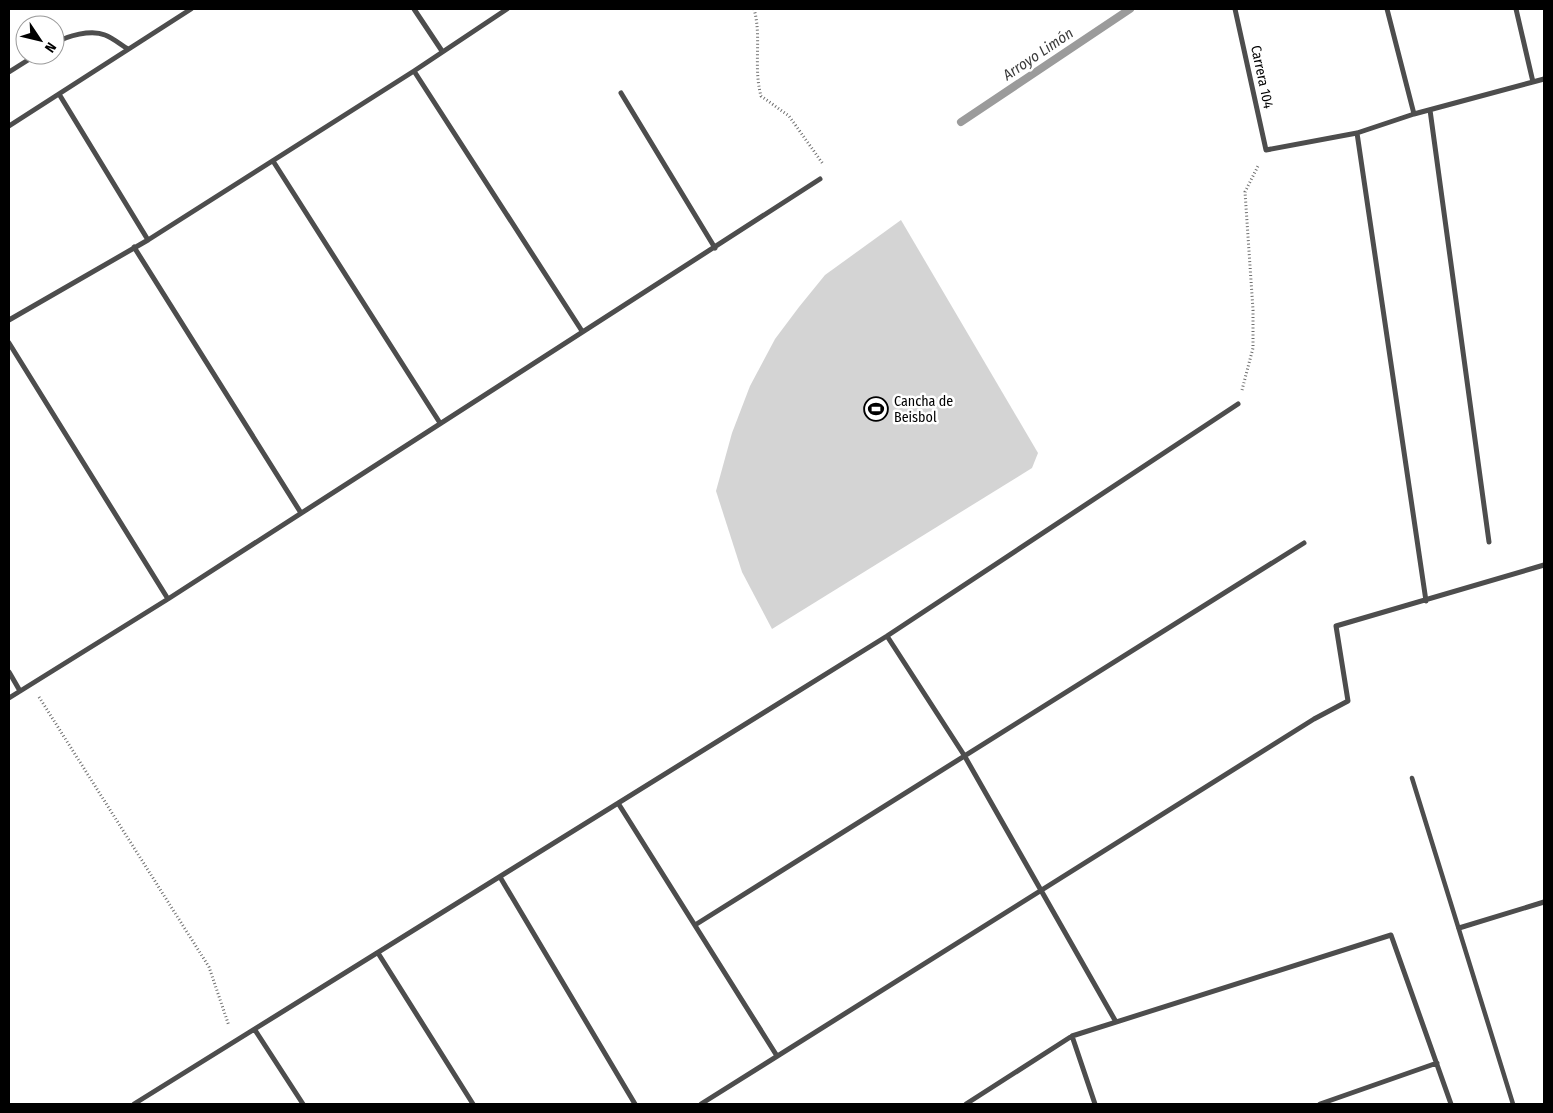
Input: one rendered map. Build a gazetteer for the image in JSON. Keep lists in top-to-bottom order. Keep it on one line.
{"streets":{"street":["Carrera 104"]},"water":["Arroyo Limón"],"places":{"sports":["Cancha de Beisbol"]},"north":"bottom right"}
